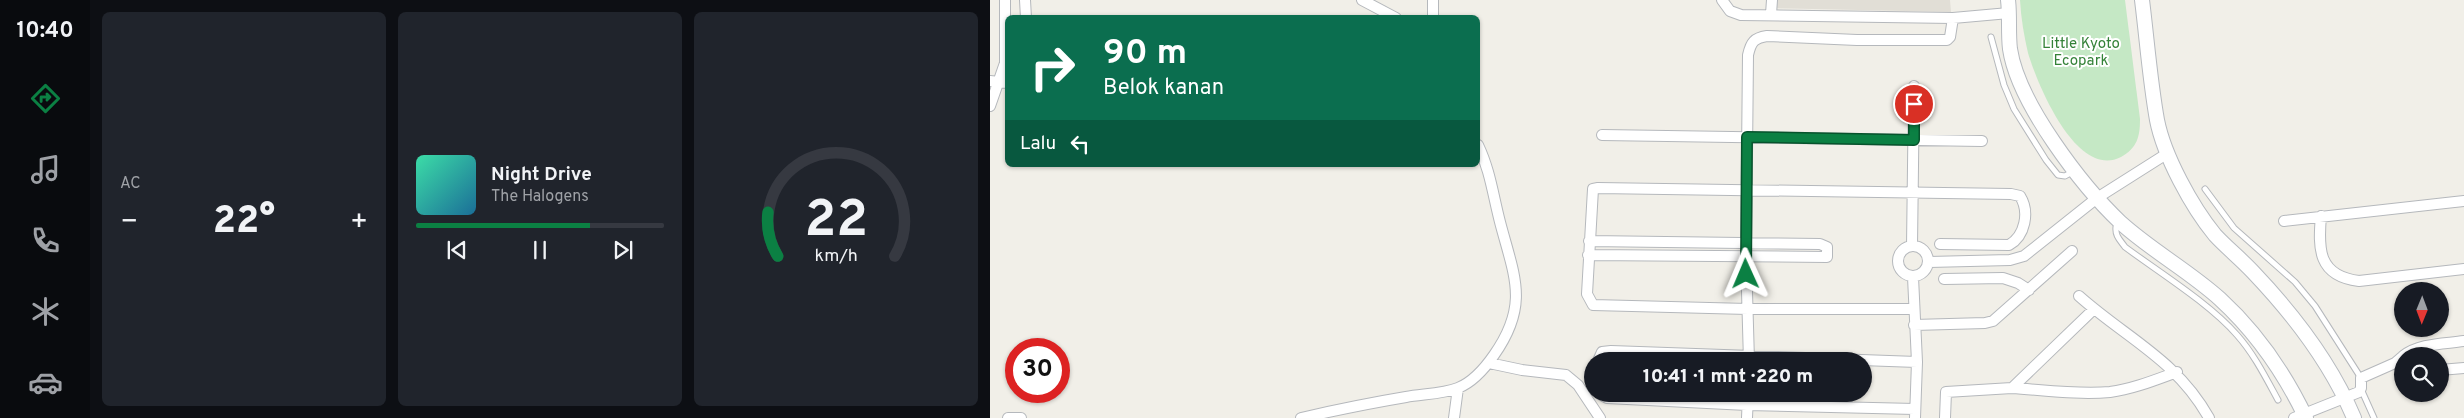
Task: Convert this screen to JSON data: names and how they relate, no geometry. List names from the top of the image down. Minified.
{"parks":["Little Kyoto Ecopark"],"north":"bottom","page":{"tabs":"10:40","tile":"AC","turn":["90 m","Belok kanan"],"then":"Lalu","song":["Night Drive","The Halogens"],"heat":["−","22°","+"],"limit":"30","trip":"10:41 · 1 mnt · 220 m","gauge":["22","km/h"]}}
